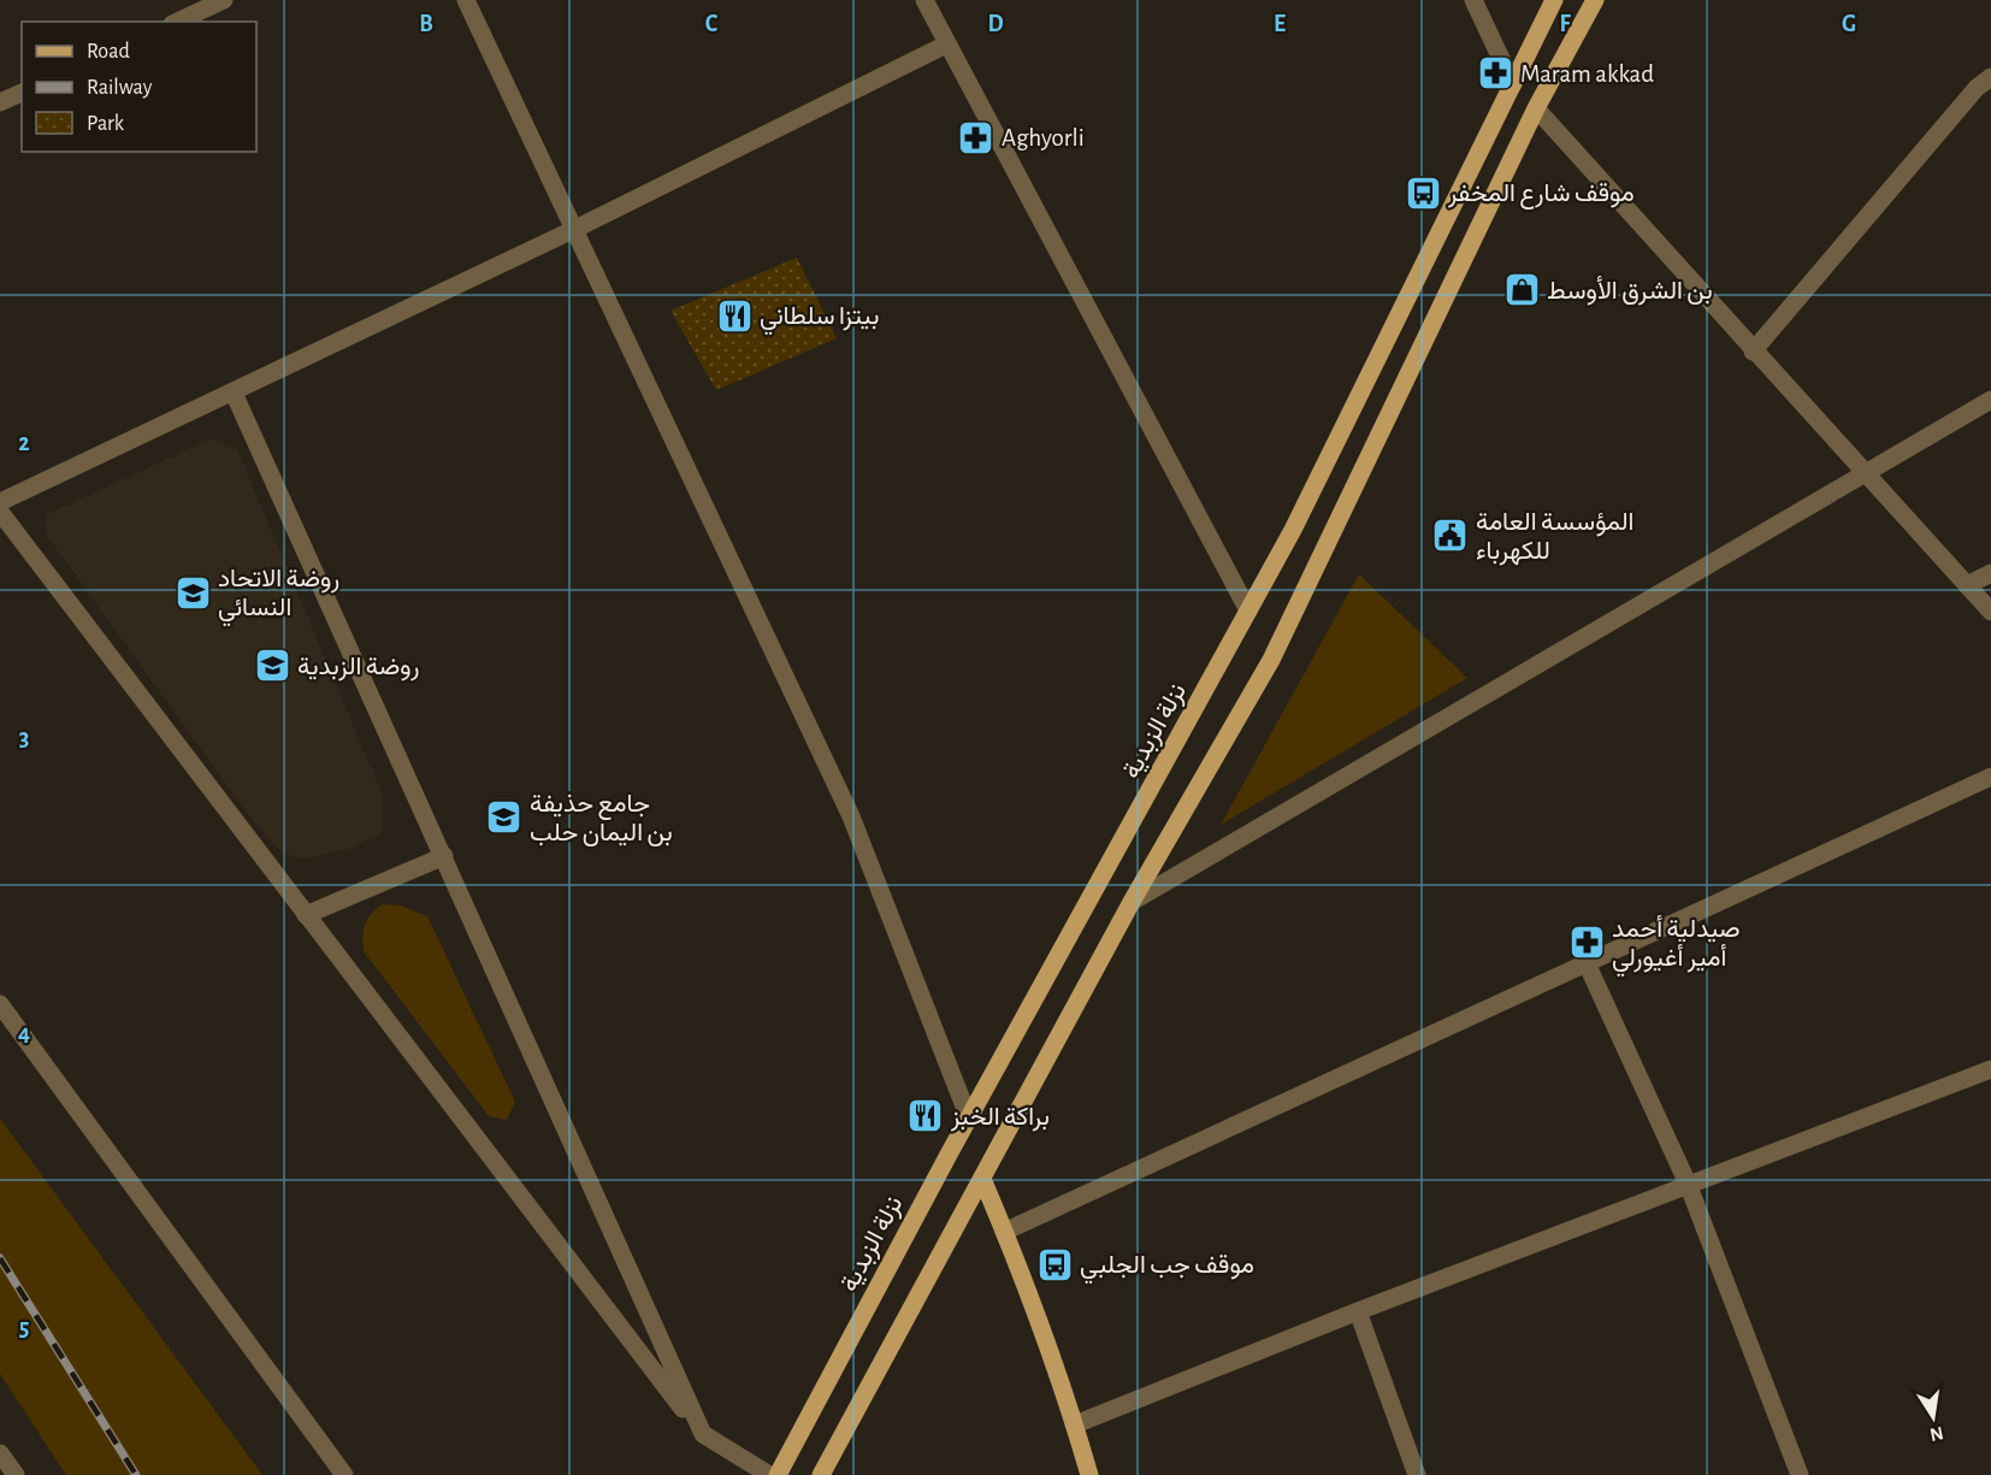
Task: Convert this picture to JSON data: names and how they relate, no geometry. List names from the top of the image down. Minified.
{"streets":{"main road":["نزلة الزبدية"]},"places":{"pharmacy":["Maram akkad","Aghyorli","صيدلية أحمد أمير أغيورلي"],"bus stop":["موقف شارع المخفر","موقف جب الجلبي"],"shop":["بن الشرق الأوسط"],"restaurant":["بيتزا سلطاني","براكة الخبز"],"public building":["المؤسسة العامة للكهرباء"],"school or university":["روضة الاتحاد النسائي","روضة الزبدية","جامع حذيفة بن اليمان حلب"]},"legend":["Road","Railway","Park"],"north":"bottom","grid":{"columns":["B","C","D","E","F","G"],"rows":["2","3","4","5"]}}
